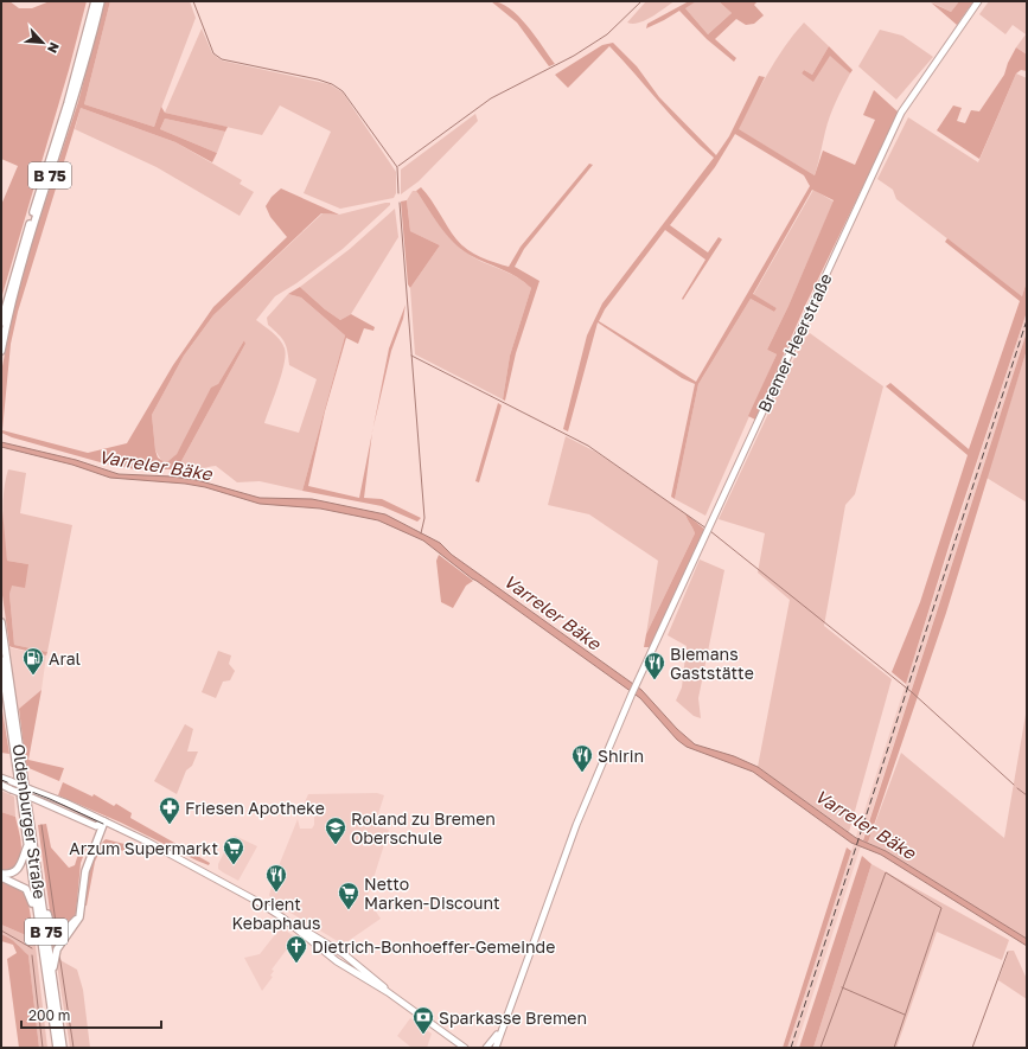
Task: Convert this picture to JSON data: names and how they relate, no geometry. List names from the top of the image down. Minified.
{"streets":{"highway":["B 75","Oldenburger Straße"],"main road":["Bremer Heerstraße"]},"water":["Varreler Bäke"],"places":{"fuel station":["Aral"],"restaurant":["Biemans Gaststätte","Shirin","Orient Kebaphaus"],"pharmacy":["Friesen Apotheke"],"school or university":["Roland zu Bremen Oberschule"],"supermarket":["Arzum Supermarkt","Netto Marken-Discount"],"church":["Dietrich-Bonhoeffer-Gemeinde"],"bank":["Sparkasse Bremen"]},"scale_bar":"200 m","north":"bottom right"}
